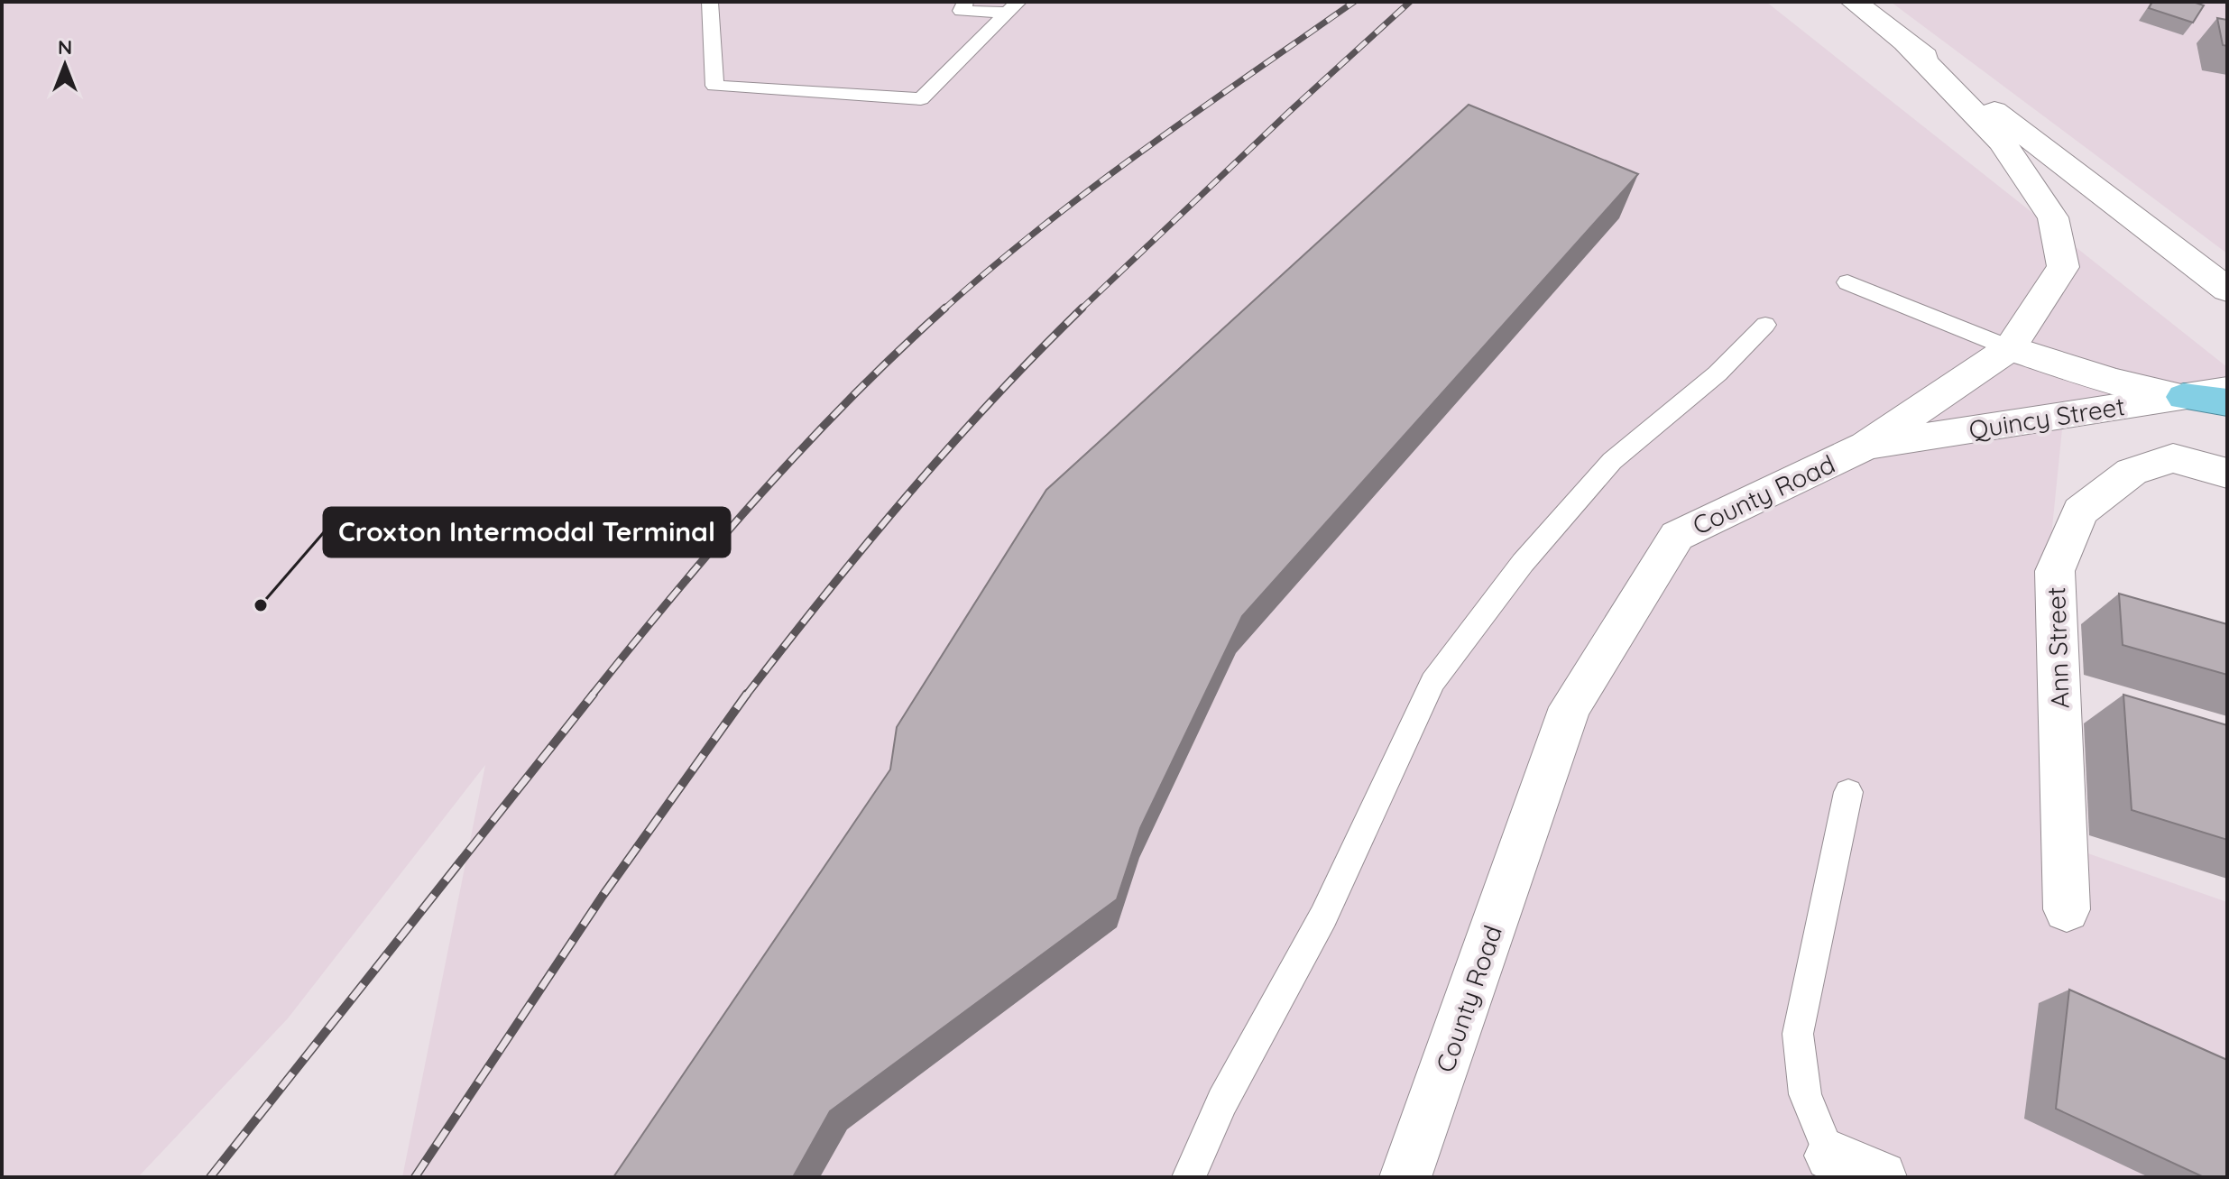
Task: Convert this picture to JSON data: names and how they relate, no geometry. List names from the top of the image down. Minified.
{"streets":{"main road":["Quincy Street","County Road","Ann Street"]},"crossings":[["Quincy Street","County Road"]],"places":["Croxton Intermodal Terminal"],"north":"top"}
